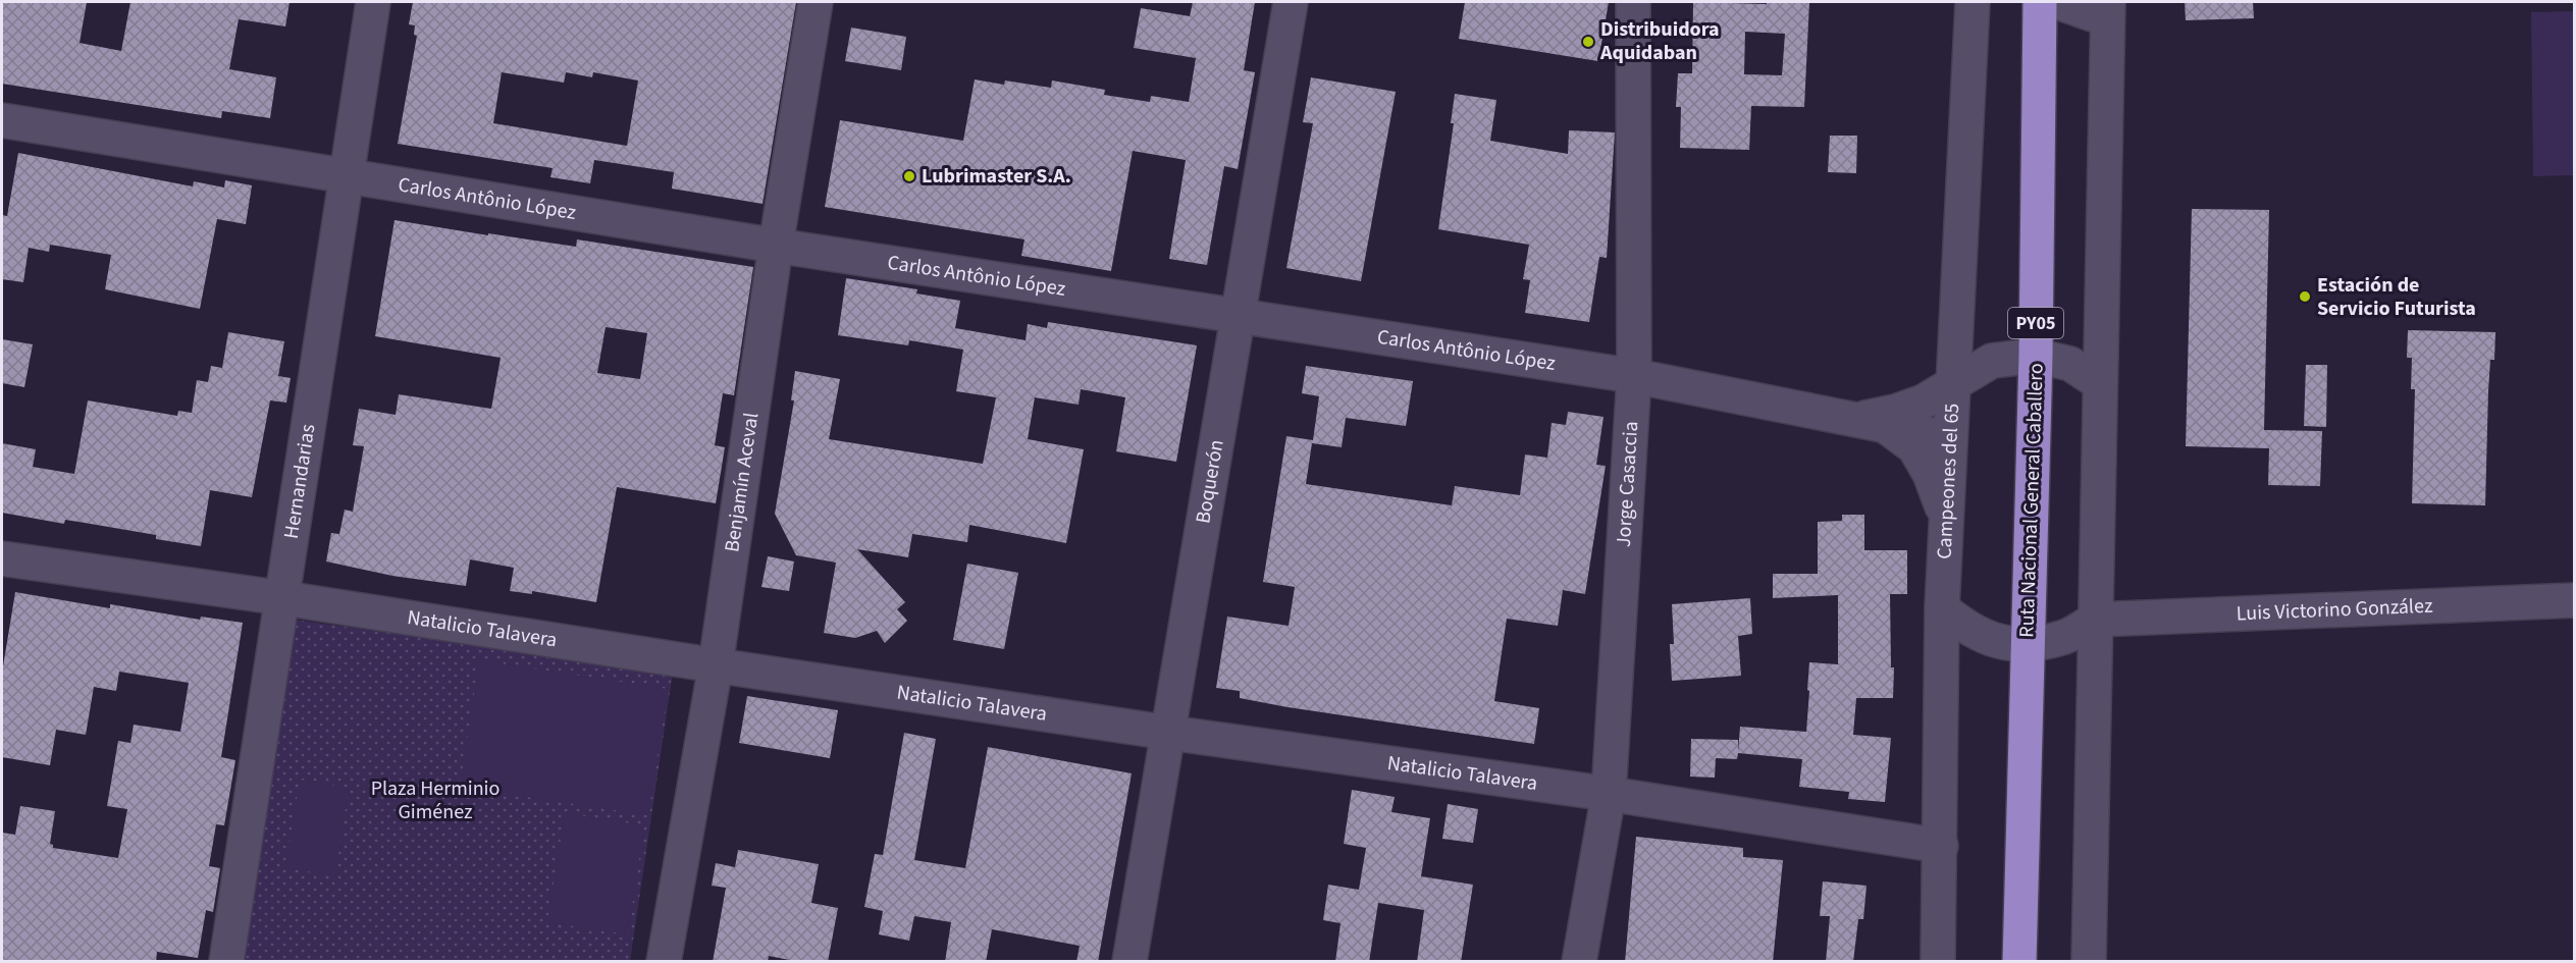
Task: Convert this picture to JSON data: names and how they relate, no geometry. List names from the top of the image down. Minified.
{"streets":{"highway":["PY05","Ruta Nacional General Caballero"],"street":["Carlos Antônio López","Boquerón","Campeones del 65","Hernandarias","Benjamín Aceval","Jorge Casaccia","Luis Victorino González","Natalicio Talavera"]},"crossings":[["Carlos Antônio López","Boquerón"],["Carlos Antônio López","Campeones del 65"],["Carlos Antônio López","Hernandarias"],["Carlos Antônio López","Benjamín Aceval"],["Carlos Antônio López","Jorge Casaccia"],["Boquerón","Natalicio Talavera"],["Campeones del 65","Natalicio Talavera"],["Hernandarias","Natalicio Talavera"],["Benjamín Aceval","Natalicio Talavera"],["Jorge Casaccia","Natalicio Talavera"]],"parks":["Plaza Herminio Giménez"],"places":["Distribuidora Aquidaban","Lubrimaster S.A.","Estación de Servicio Futurista"]}
